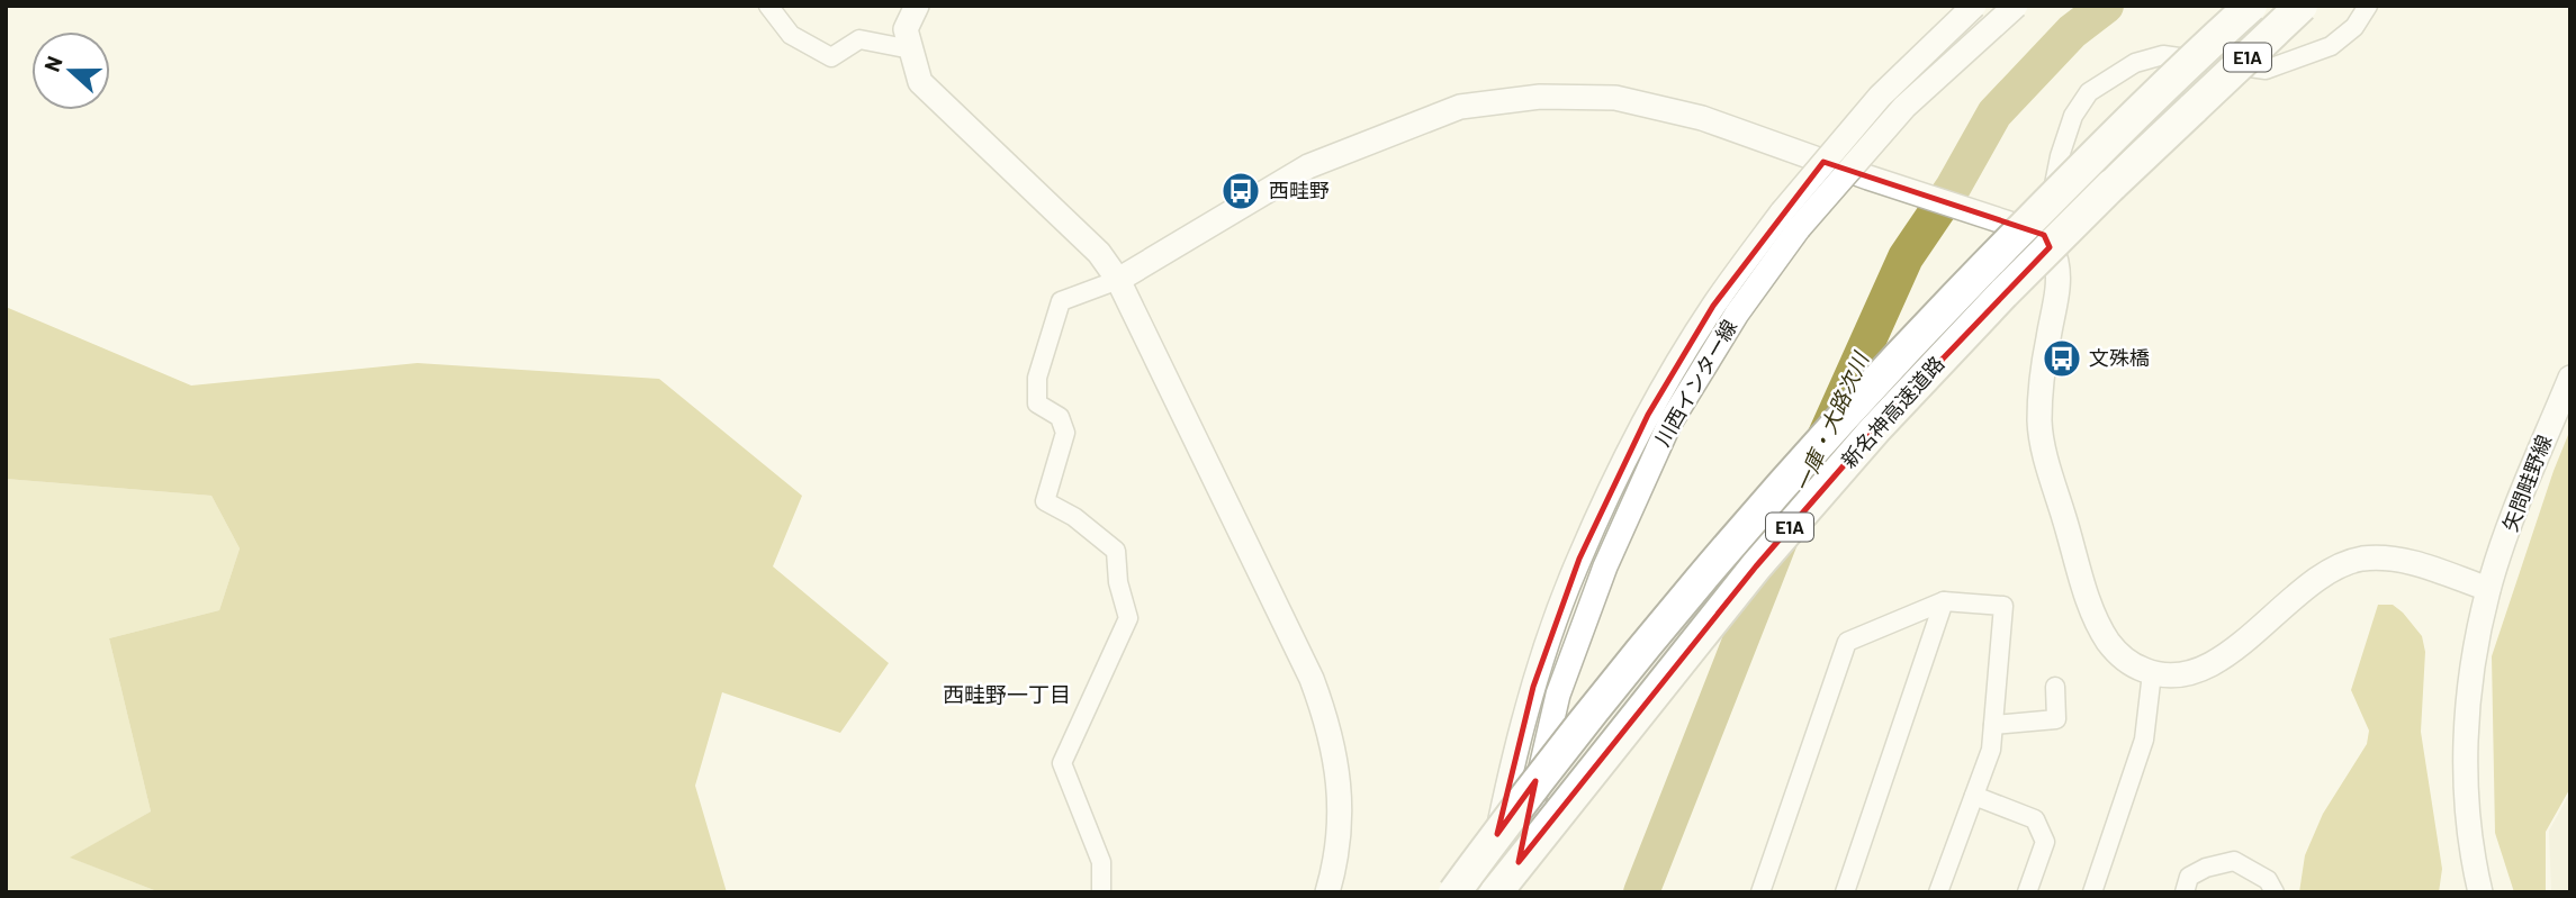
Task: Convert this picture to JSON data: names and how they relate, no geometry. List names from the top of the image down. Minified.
{"streets":{"highway":["E1A","新名神高速道路"],"street":["川西インター線","矢問畦野線"]},"districts":["西畦野一丁目"],"water":["一庫・大路次川"],"places":{"bus stop":["西畦野","文殊橋"]},"north":"left"}
